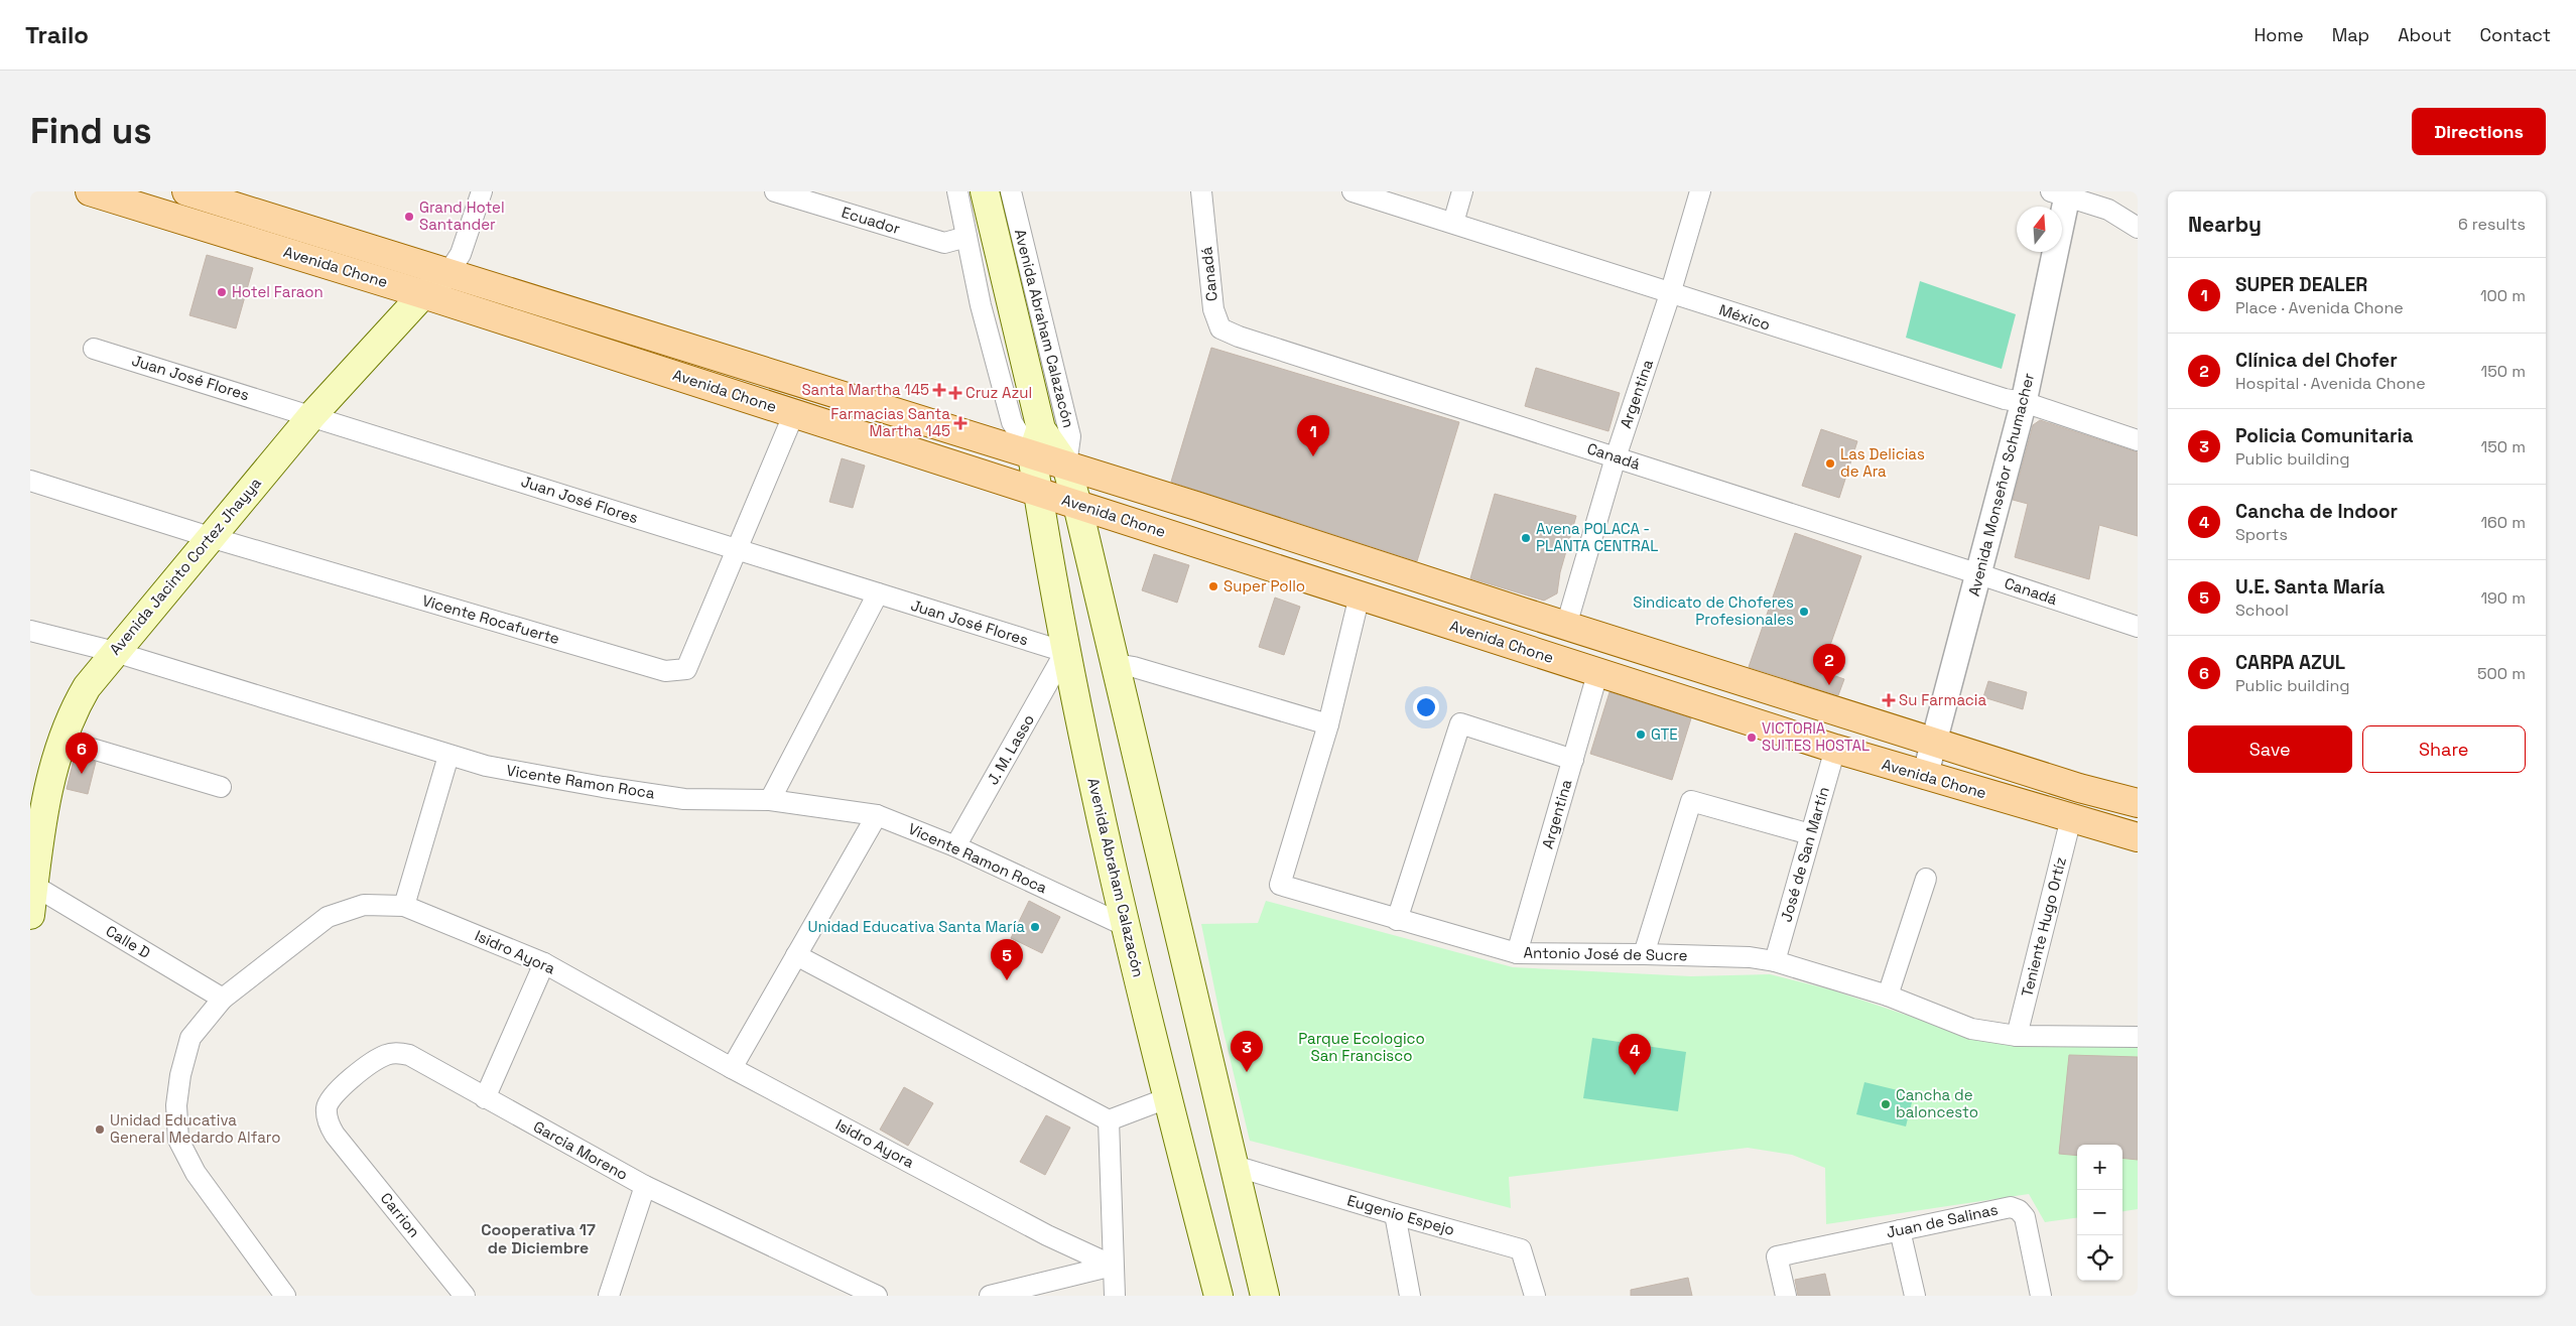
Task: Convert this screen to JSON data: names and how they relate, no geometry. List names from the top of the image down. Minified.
{"streets":{"main road":["Avenida Chone","Avenida Abraham Calazacón","Avenida Jacinto Cortez Jhayya"],"street":["Ecuador","Canadá","México","Juan José Flores","Argentina","Avenida Monseñor Schumacher","Vicente Rocafuerte","J. M. Lasso","Vicente Ramon Roca","José de San Martín","Teniente Hugo Ortíz","Calle D","Isidro Ayora","Antonio José de Sucre","Garcia Moreno","Carrion","Eugenio Espejo","Juan de Salinas"]},"crossings":[["Ecuador","Avenida Abraham Calazacón"],["Avenida Chone","Avenida Abraham Calazacón"],["Avenida Chone","Argentina"],["Avenida Chone","Avenida Monseñor Schumacher"],["Avenida Chone","Avenida Jacinto Cortez Jhayya"],["Avenida Chone","Vicente Rocafuerte"],["Avenida Chone","José de San Martín"],["Avenida Chone","Teniente Hugo Ortíz"],["Avenida Chone","Antonio José de Sucre"],["Canadá","Argentina"],["Canadá","Avenida Monseñor Schumacher"],["México","Argentina"],["México","Avenida Monseñor Schumacher"],["Avenida Abraham Calazacón","Juan José Flores"],["Avenida Abraham Calazacón","J. M. Lasso"],["Avenida Abraham Calazacón","Vicente Ramon Roca"],["Avenida Abraham Calazacón","Eugenio Espejo"],["Juan José Flores","Avenida Jacinto Cortez Jhayya"],["Juan José Flores","Vicente Rocafuerte"],["Juan José Flores","J. M. Lasso"],["Argentina","Antonio José de Sucre"],["Avenida Jacinto Cortez Jhayya","Vicente Rocafuerte"],["Avenida Jacinto Cortez Jhayya","Vicente Ramon Roca"],["Avenida Jacinto Cortez Jhayya","Calle D"],["J. M. Lasso","Vicente Ramon Roca"],["José de San Martín","Antonio José de Sucre"],["Teniente Hugo Ortíz","Antonio José de Sucre"],["Calle D","Isidro Ayora"],["Garcia Moreno","Carrion"]],"districts":["Cooperativa 17 de Diciembre"],"parks":["Parque Ecologico San Francisco"],"places":{"other":["Grand Hotel Santander","Hotel Faraon","Las Delicias de Ara","Avena POLACA - PLANTA CENTRAL","Super Pollo","Sindicato de Choferes Profesionales","GTE","VICTORIA SUITES HOSTAL","Unidad Educativa Santa María","Cancha de baloncesto","Unidad Educativa General Medardo Alfaro"],"health":["Santa Martha 145","Cruz Azul","Farmacias Santa Martha 145","Su Farmacia"]},"north":"top","page":{"header":"Trailo","nav":["Home","Map","About","Contact"],"buttons":["Directions",["Save","Share"]],"title":"Find us","heading":["Nearby","6 results"],"list":[{"mark":"1","name":"SUPER DEALER","note":"Place · Avenida Chone","value":"100 m"},{"mark":"2","name":"Clínica del Chofer","note":"Hospital · Avenida Chone","value":"150 m"},{"mark":"3","name":"Policia Comunitaria","note":"Public building","value":"150 m"},{"mark":"4","name":"Cancha de Indoor","note":"Sports","value":"160 m"},{"mark":"5","name":"U.E. Santa María","note":"School","value":"190 m"},{"mark":"6","name":"CARPA AZUL","note":"Public building","value":"500 m"}],"pins":["1","2","6","5","3","4"],"map_buttons":["+","−"]}}
